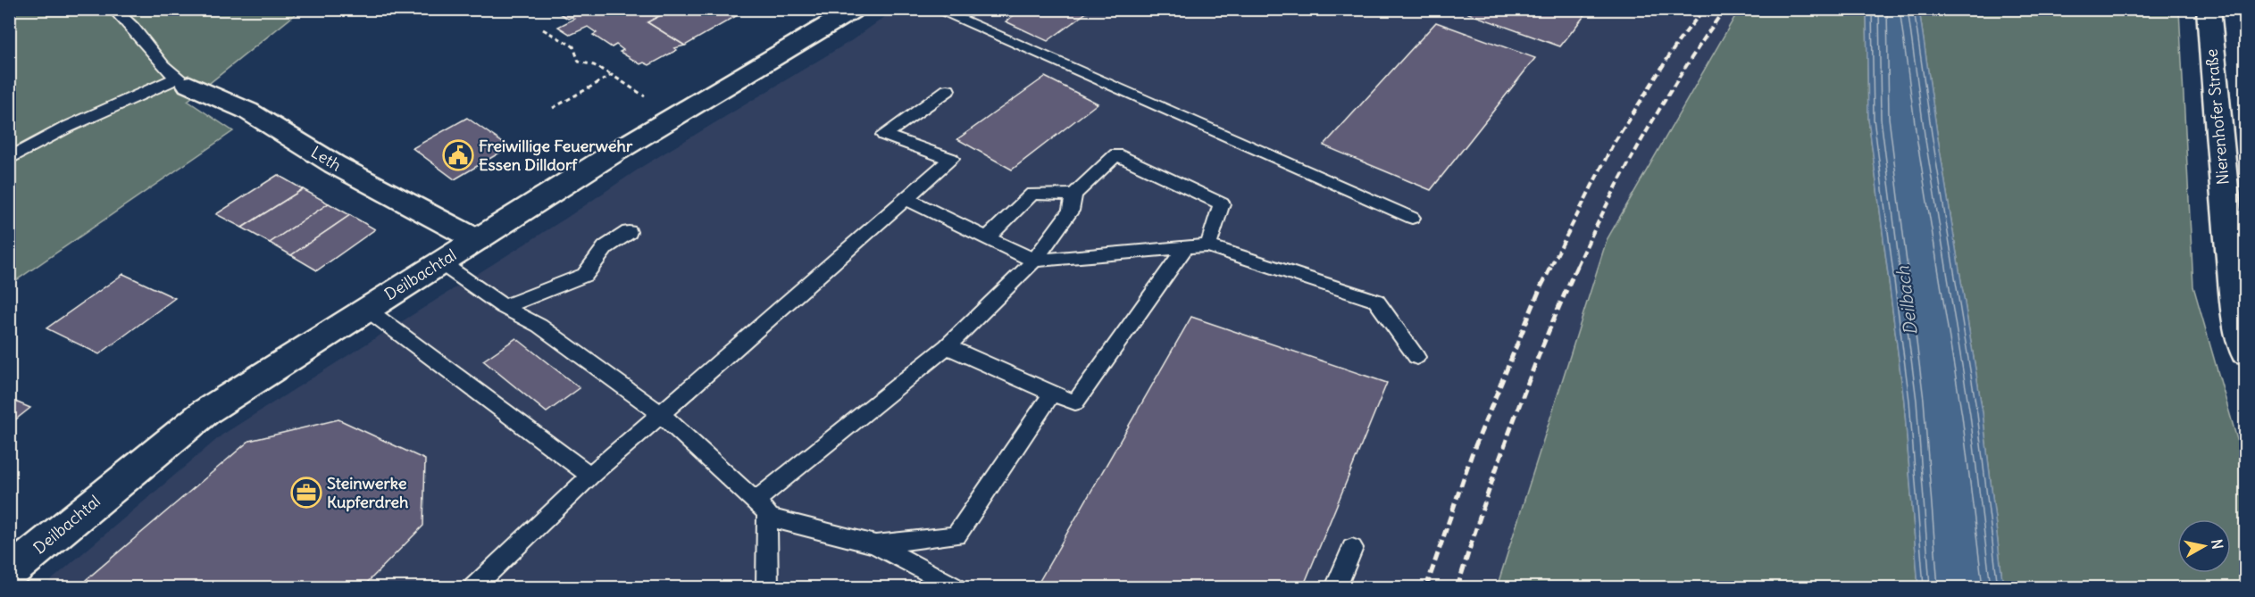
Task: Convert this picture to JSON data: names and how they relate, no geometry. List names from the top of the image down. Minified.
{"streets":{"street":["Nierenhofer Straße","Leth","Deilbachtal"]},"crossings":[["Leth","Deilbachtal"]],"water":["Deilbach"],"places":{"public building":["Freiwillige Feuerwehr Essen Dilldorf"],"office":["Steinwerke Kupferdreh"]},"north":"right"}
